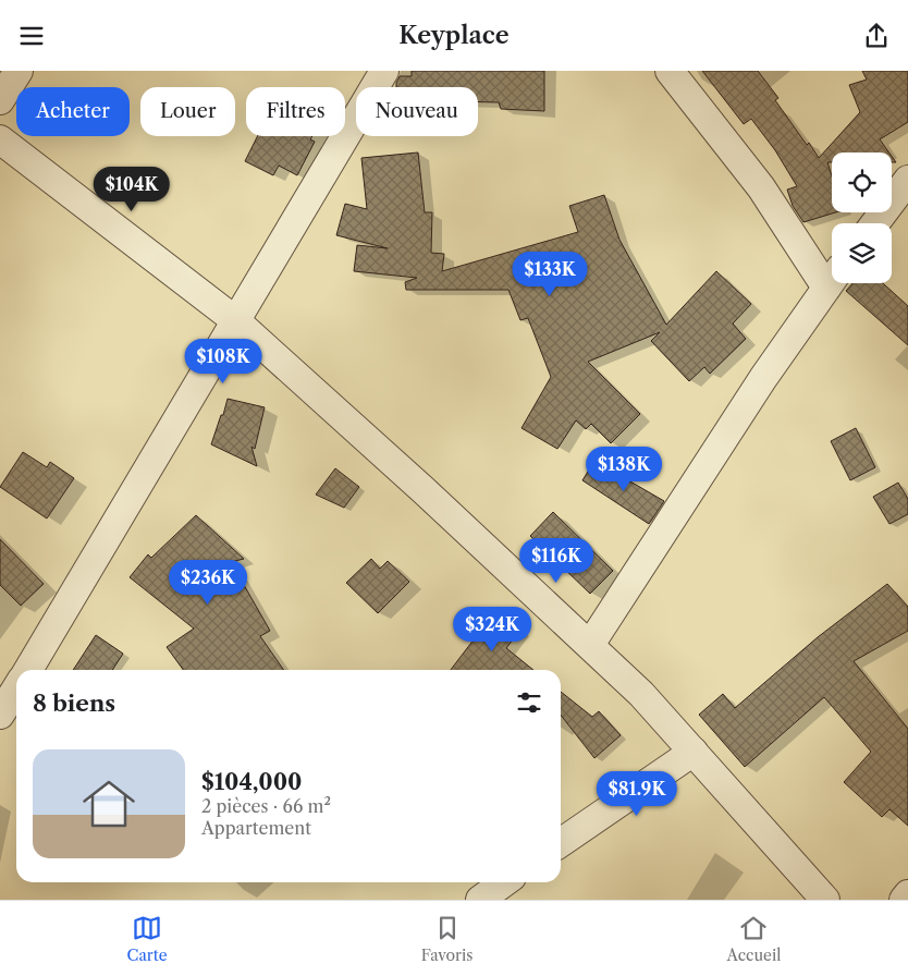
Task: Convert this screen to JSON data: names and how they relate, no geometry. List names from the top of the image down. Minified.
{"page":{"header":"Keyplace","chip":["Acheter","Louer","Filtres","Nouveau"],"price":["$104K","$133K","$108K","$138K","$116K","$236K","$324K","$81.9K"],"heading":"8 biens","list":[{"name":"$104,000","note":"2 pièces · 66 m² · Appartement"}],"tabs":["Carte","Favoris","Accueil"]}}
